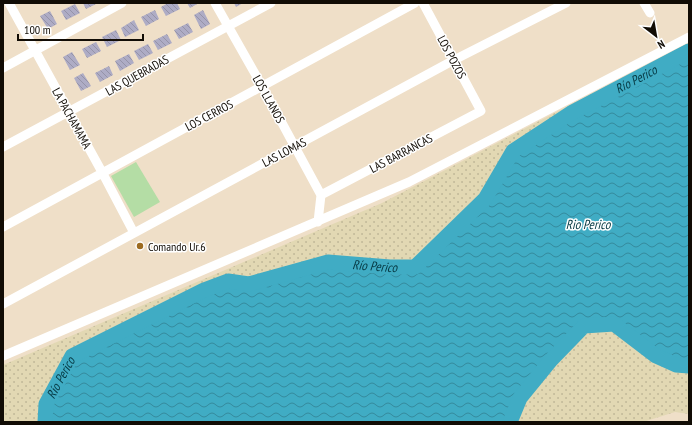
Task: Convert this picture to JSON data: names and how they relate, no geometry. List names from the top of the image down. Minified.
{"streets":{"street":["LOS POZOS","LAS QUEBRADAS","LOS LLANOS","LOS CERROS","LA PACHAMAMA","LAS LOMAS","LAS BARRANCAS"]},"crossings":[["LOS POZOS","LAS LOMAS"],["LOS POZOS","LAS BARRANCAS"],["LAS QUEBRADAS","LOS LLANOS"],["LAS QUEBRADAS","LA PACHAMAMA"],["LOS LLANOS","LOS CERROS"],["LOS LLANOS","LAS LOMAS"],["LOS LLANOS","LAS BARRANCAS"],["LOS CERROS","LA PACHAMAMA"],["LA PACHAMAMA","LAS LOMAS"]],"water":["Río Perico","Rio Perico"],"places":["Comando Ur.6"],"scale_bar":"100 m","north":"bottom right"}
